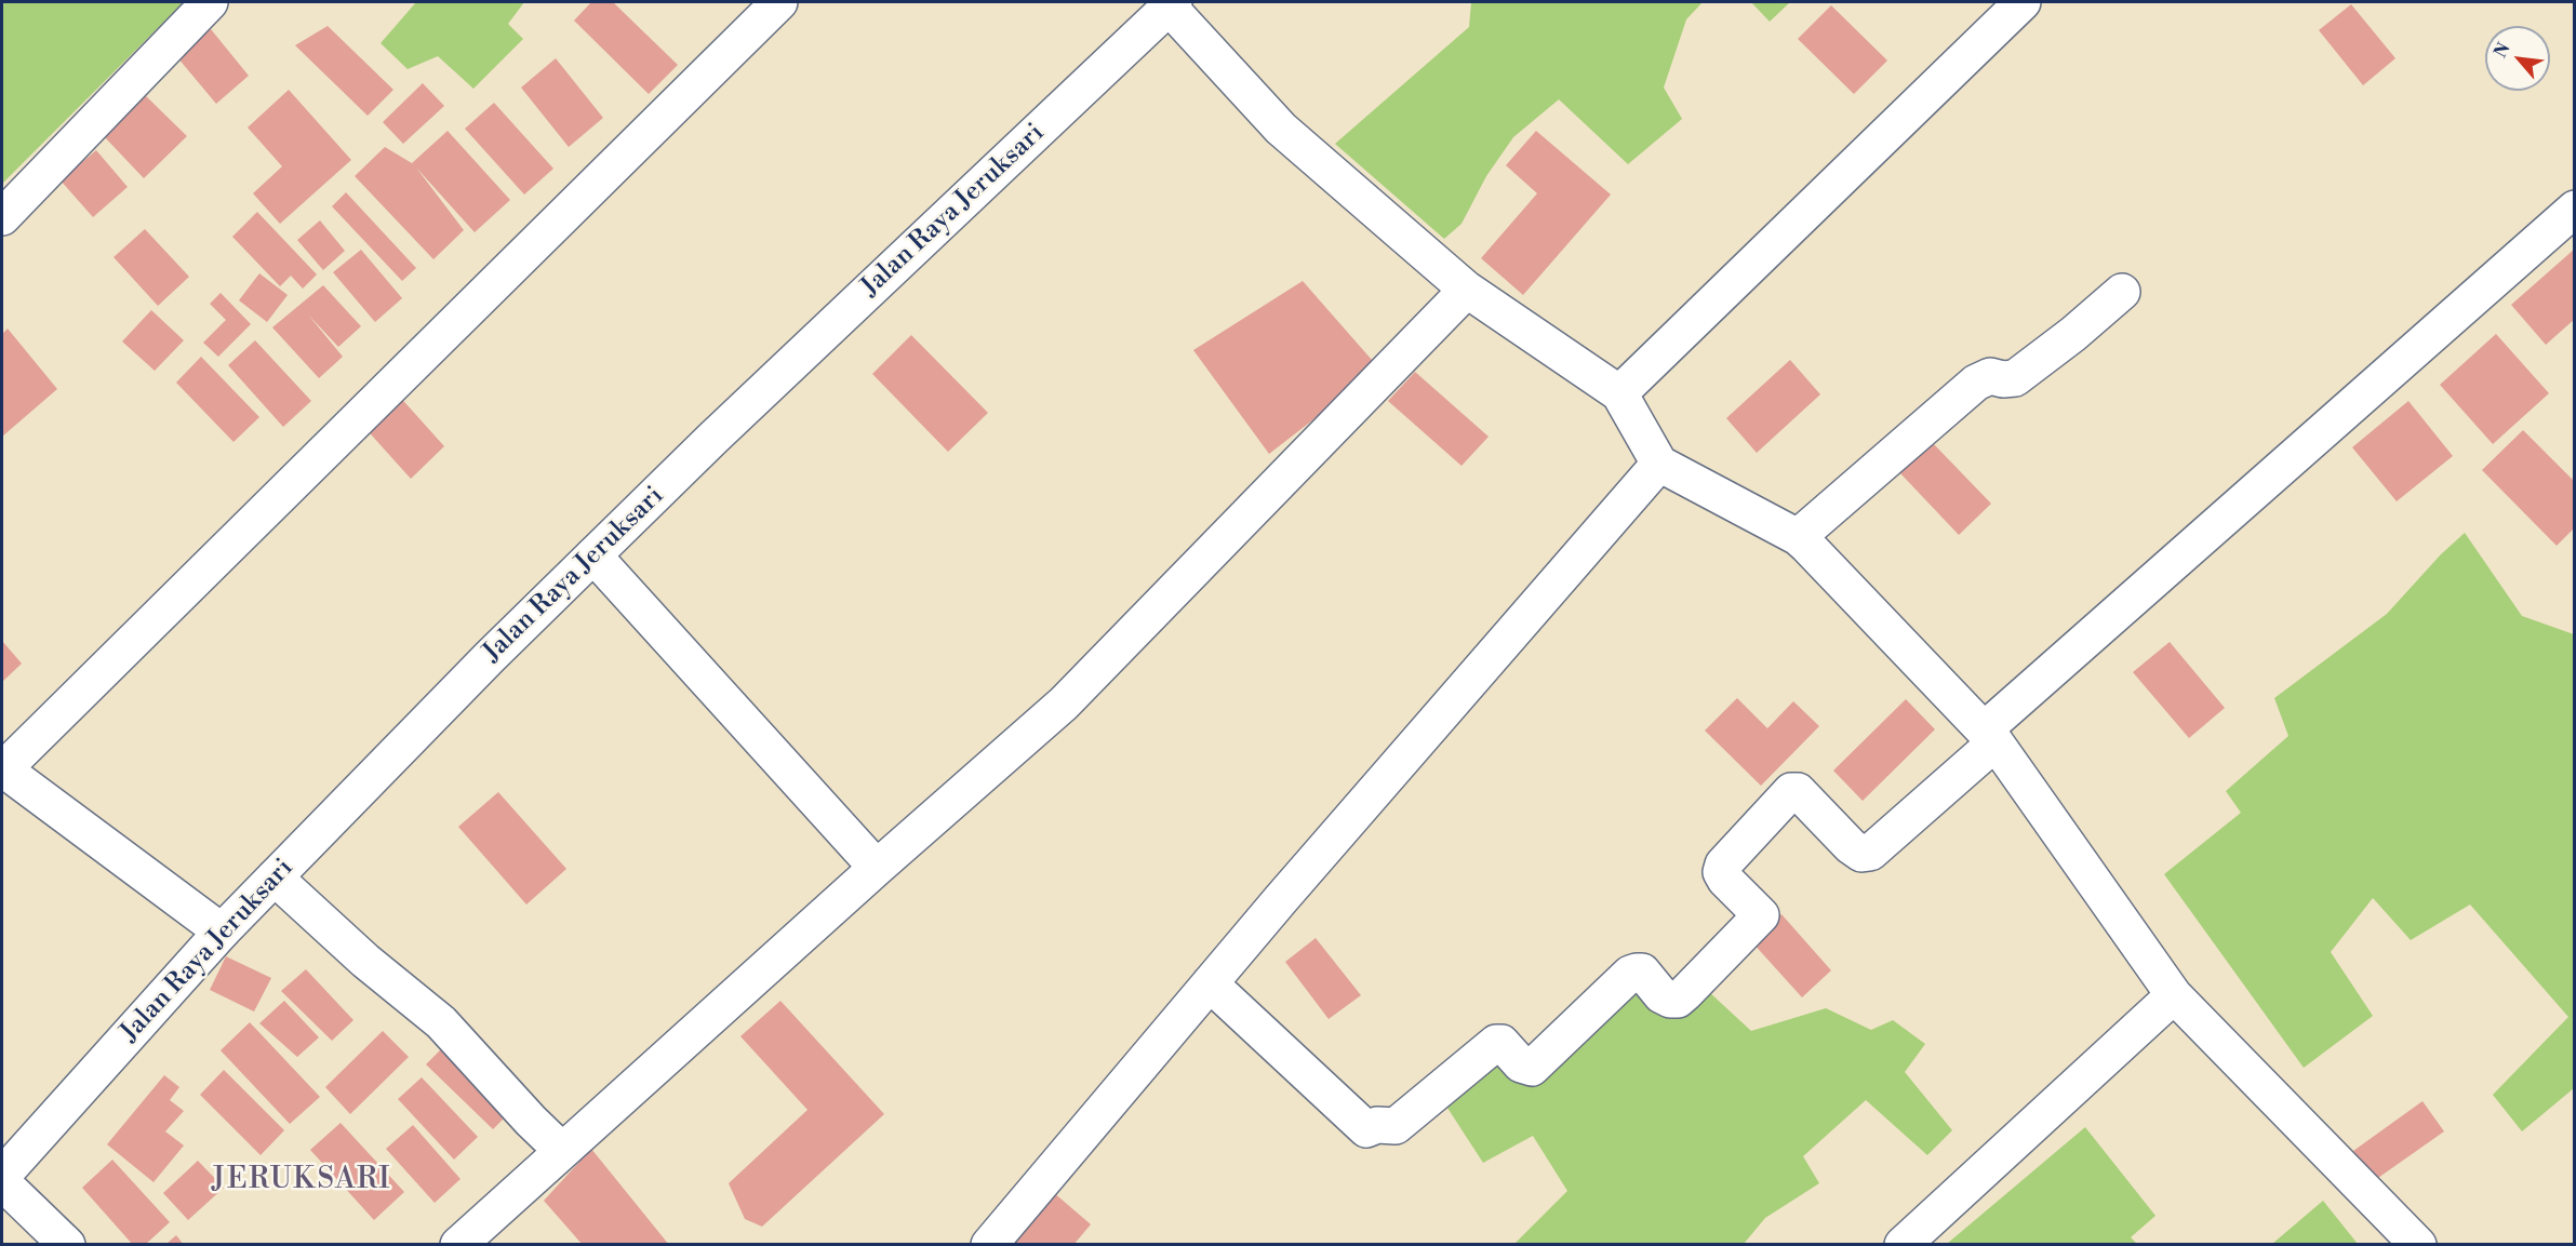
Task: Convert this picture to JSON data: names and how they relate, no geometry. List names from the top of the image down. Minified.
{"streets":{"street":["Jalan Raya Jeruksari"]},"districts":["JERUKSARI"],"north":"top left"}
